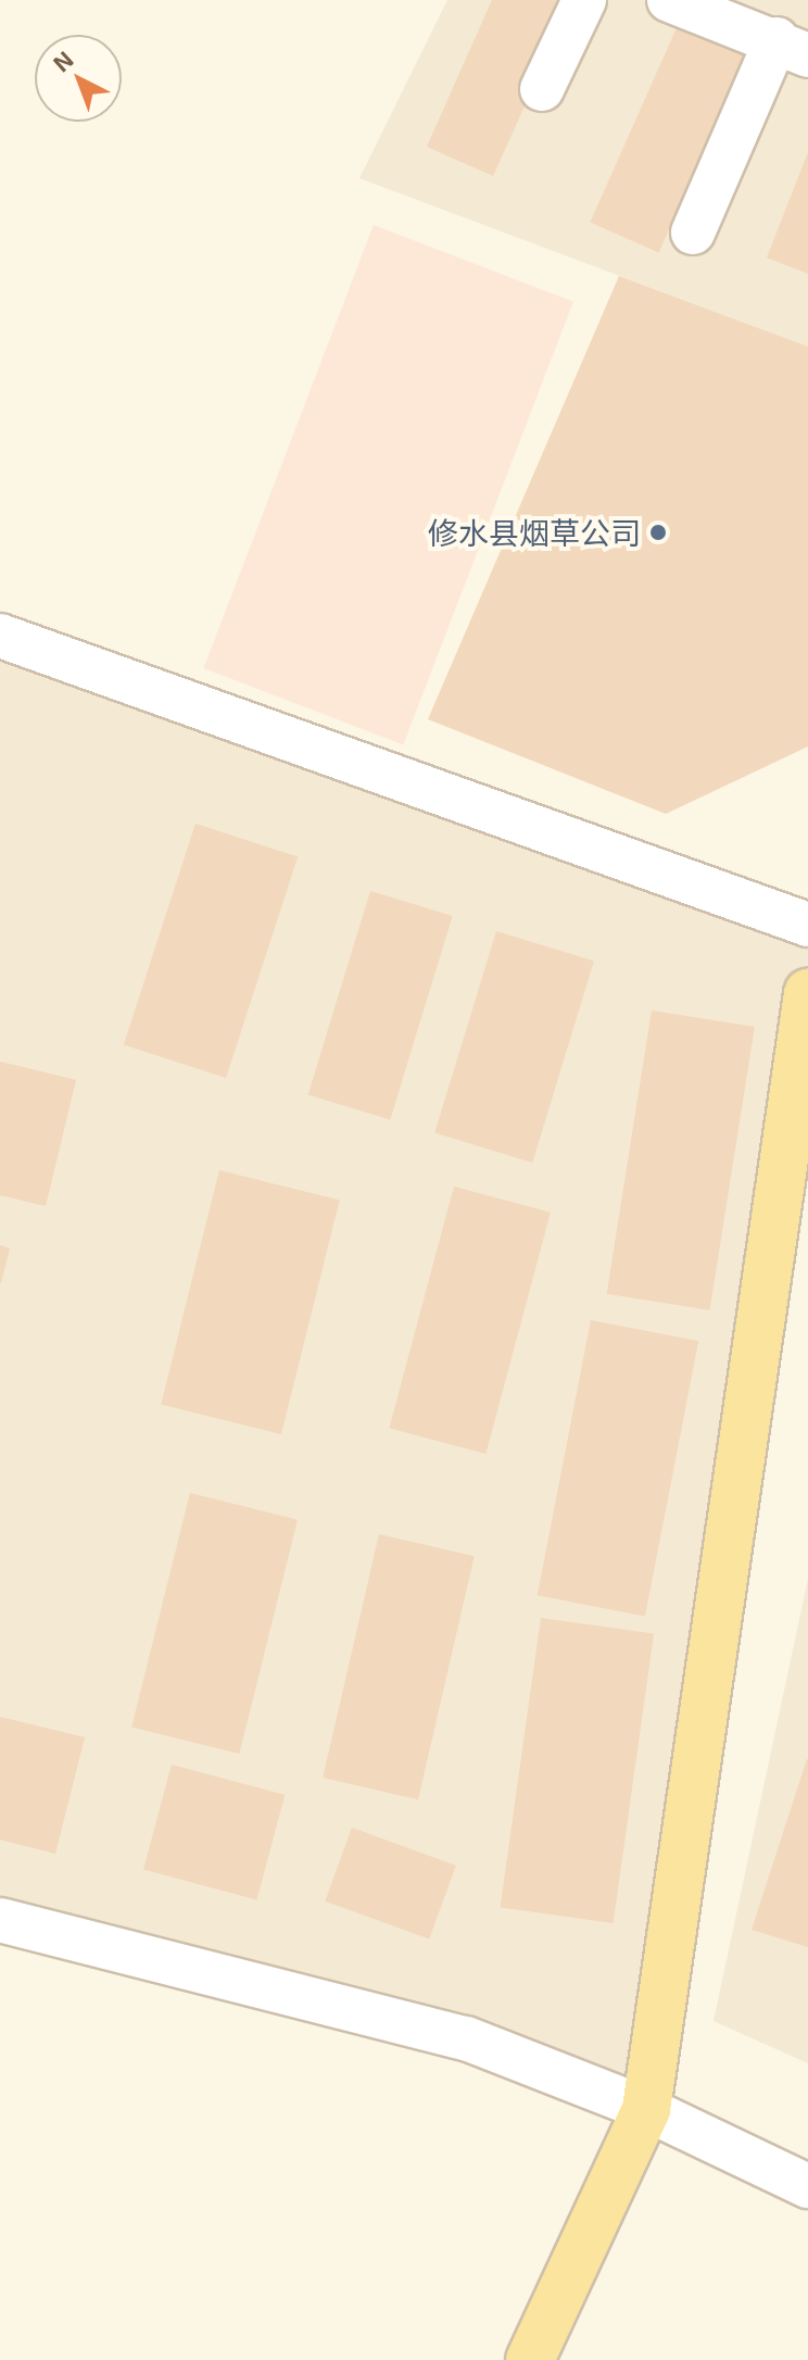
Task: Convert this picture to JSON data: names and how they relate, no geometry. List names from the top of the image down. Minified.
{"places":["修水县烟草公司"],"north":"top left"}
